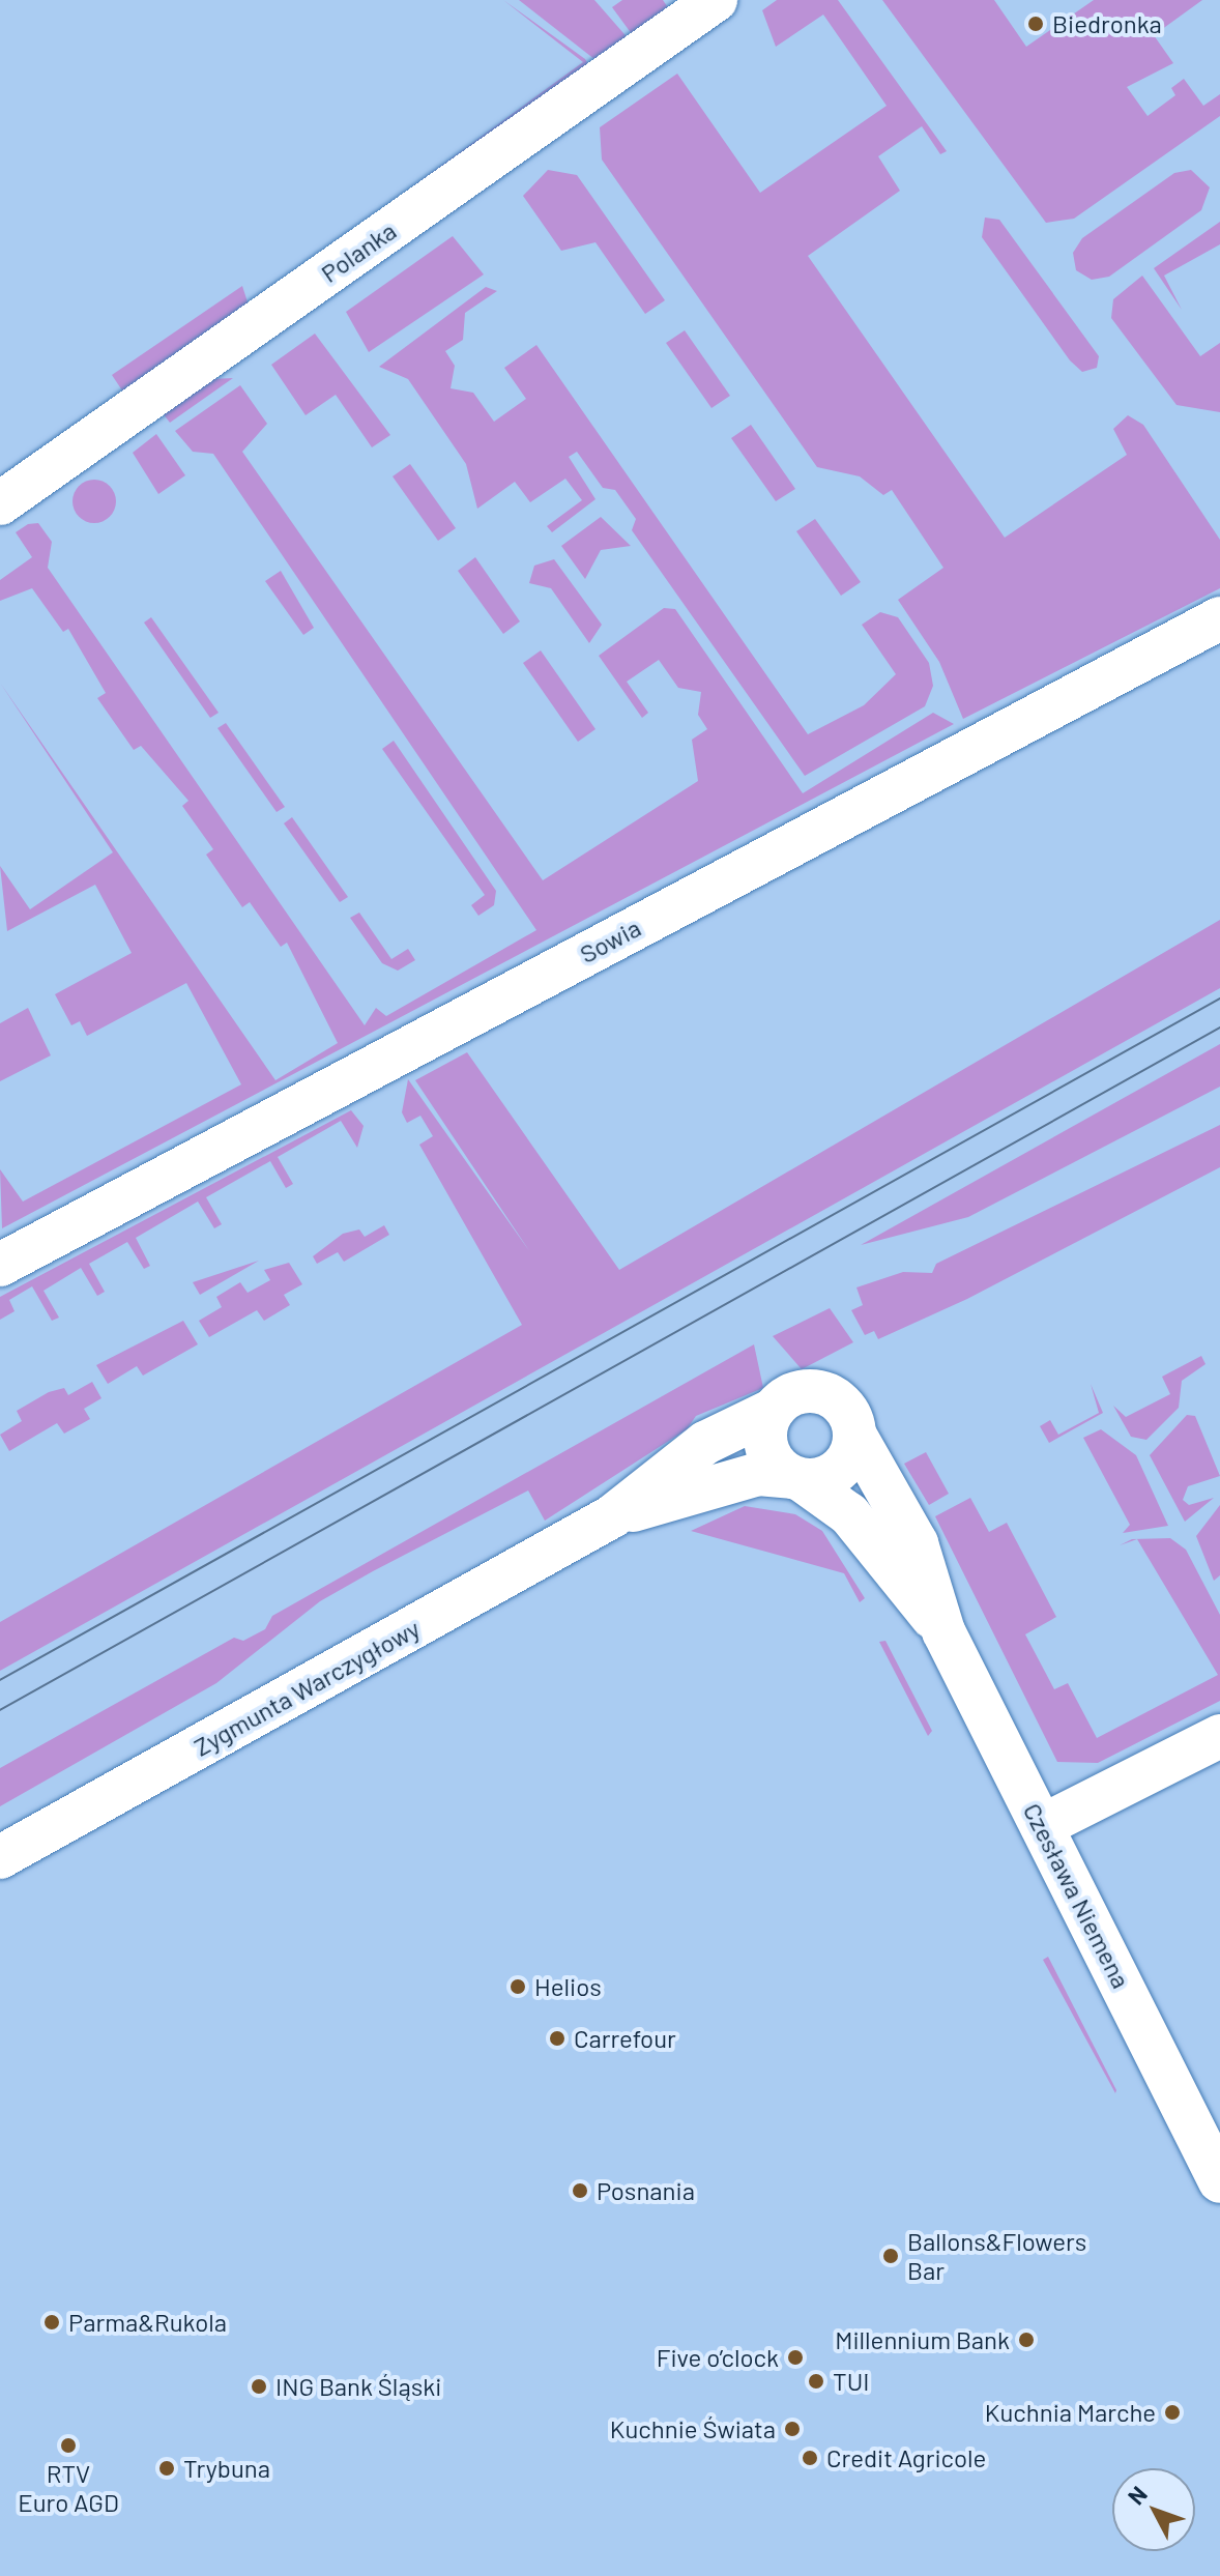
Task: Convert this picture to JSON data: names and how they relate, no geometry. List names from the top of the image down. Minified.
{"streets":{"street":["Polanka","Sowia","Zygmunta Warczygłowy","Czesława Niemena"]},"crossings":[["Zygmunta Warczygłowy","Czesława Niemena"]],"places":["Biedronka","Helios","Carrefour","Posnania","Ballons&Flowers Bar","Parma&Rukola","Millennium Bank","Five o’clock","TUI","ING Bank Śląski","Kuchnia Marche","Kuchnie Świata","RTV Euro AGD","Credit Agricole","Trybuna"],"north":"top left"}
